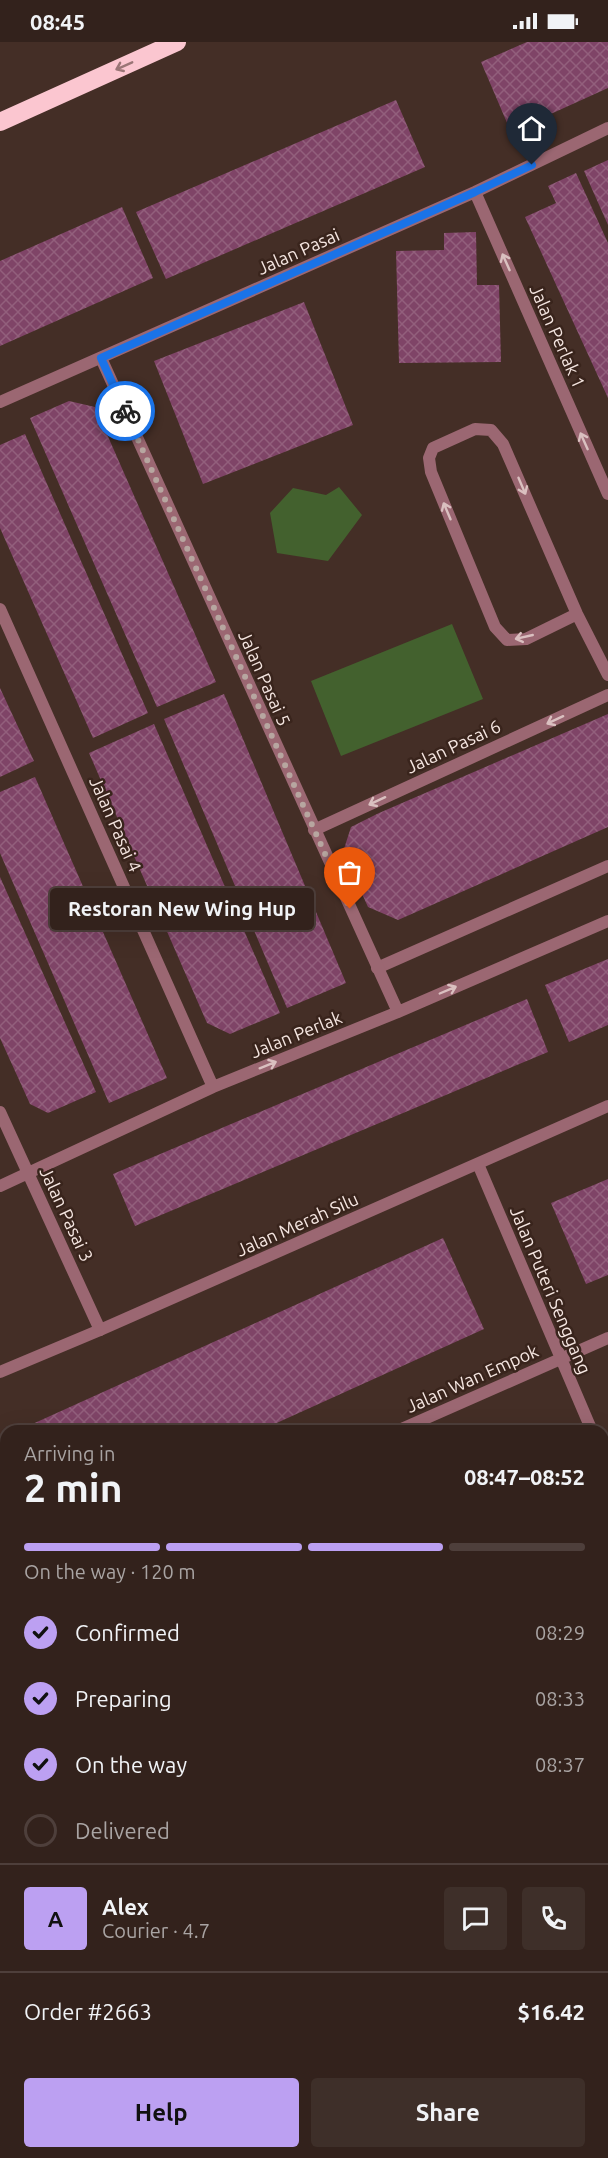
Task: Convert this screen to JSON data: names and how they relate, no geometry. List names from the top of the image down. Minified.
{"streets":{"street":["Jalan Pasai","Jalan Perlak 1","Jalan Pasai 5","Jalan Pasai 6","Jalan Pasai 4","Jalan Perlak","Jalan Pasai 3","Jalan Merah Silu","Jalan Puteri Senggang","Jalan Wan Empok"]},"crossings":[["Jalan Pasai","Jalan Perlak 1"],["Jalan Pasai","Jalan Pasai 5"],["Jalan Pasai 5","Jalan Pasai 6"],["Jalan Pasai 5","Jalan Perlak"],["Jalan Pasai 4","Jalan Perlak"],["Jalan Perlak","Jalan Pasai 3"],["Jalan Pasai 3","Jalan Merah Silu"],["Jalan Merah Silu","Jalan Puteri Senggang"],["Jalan Puteri Senggang","Jalan Wan Empok"]],"one_way":["Jalan Perlak 1","Jalan Pasai 6"],"places":["Restoran New Wing Hup"],"page":{"status":"08:45","bubble":"Restoran New Wing Hup","heading":["2 min","Arriving in","08:47–08:52"],"panel":["Alex","Courier · 4.7","Order #2663","$16.42"],"bar":"On the way · 120 m","list":[["Confirmed","08:29"],["Preparing","08:33"],["On the way","08:37"],"Delivered"],"round":"A","buttons":["Help","Share"]}}
